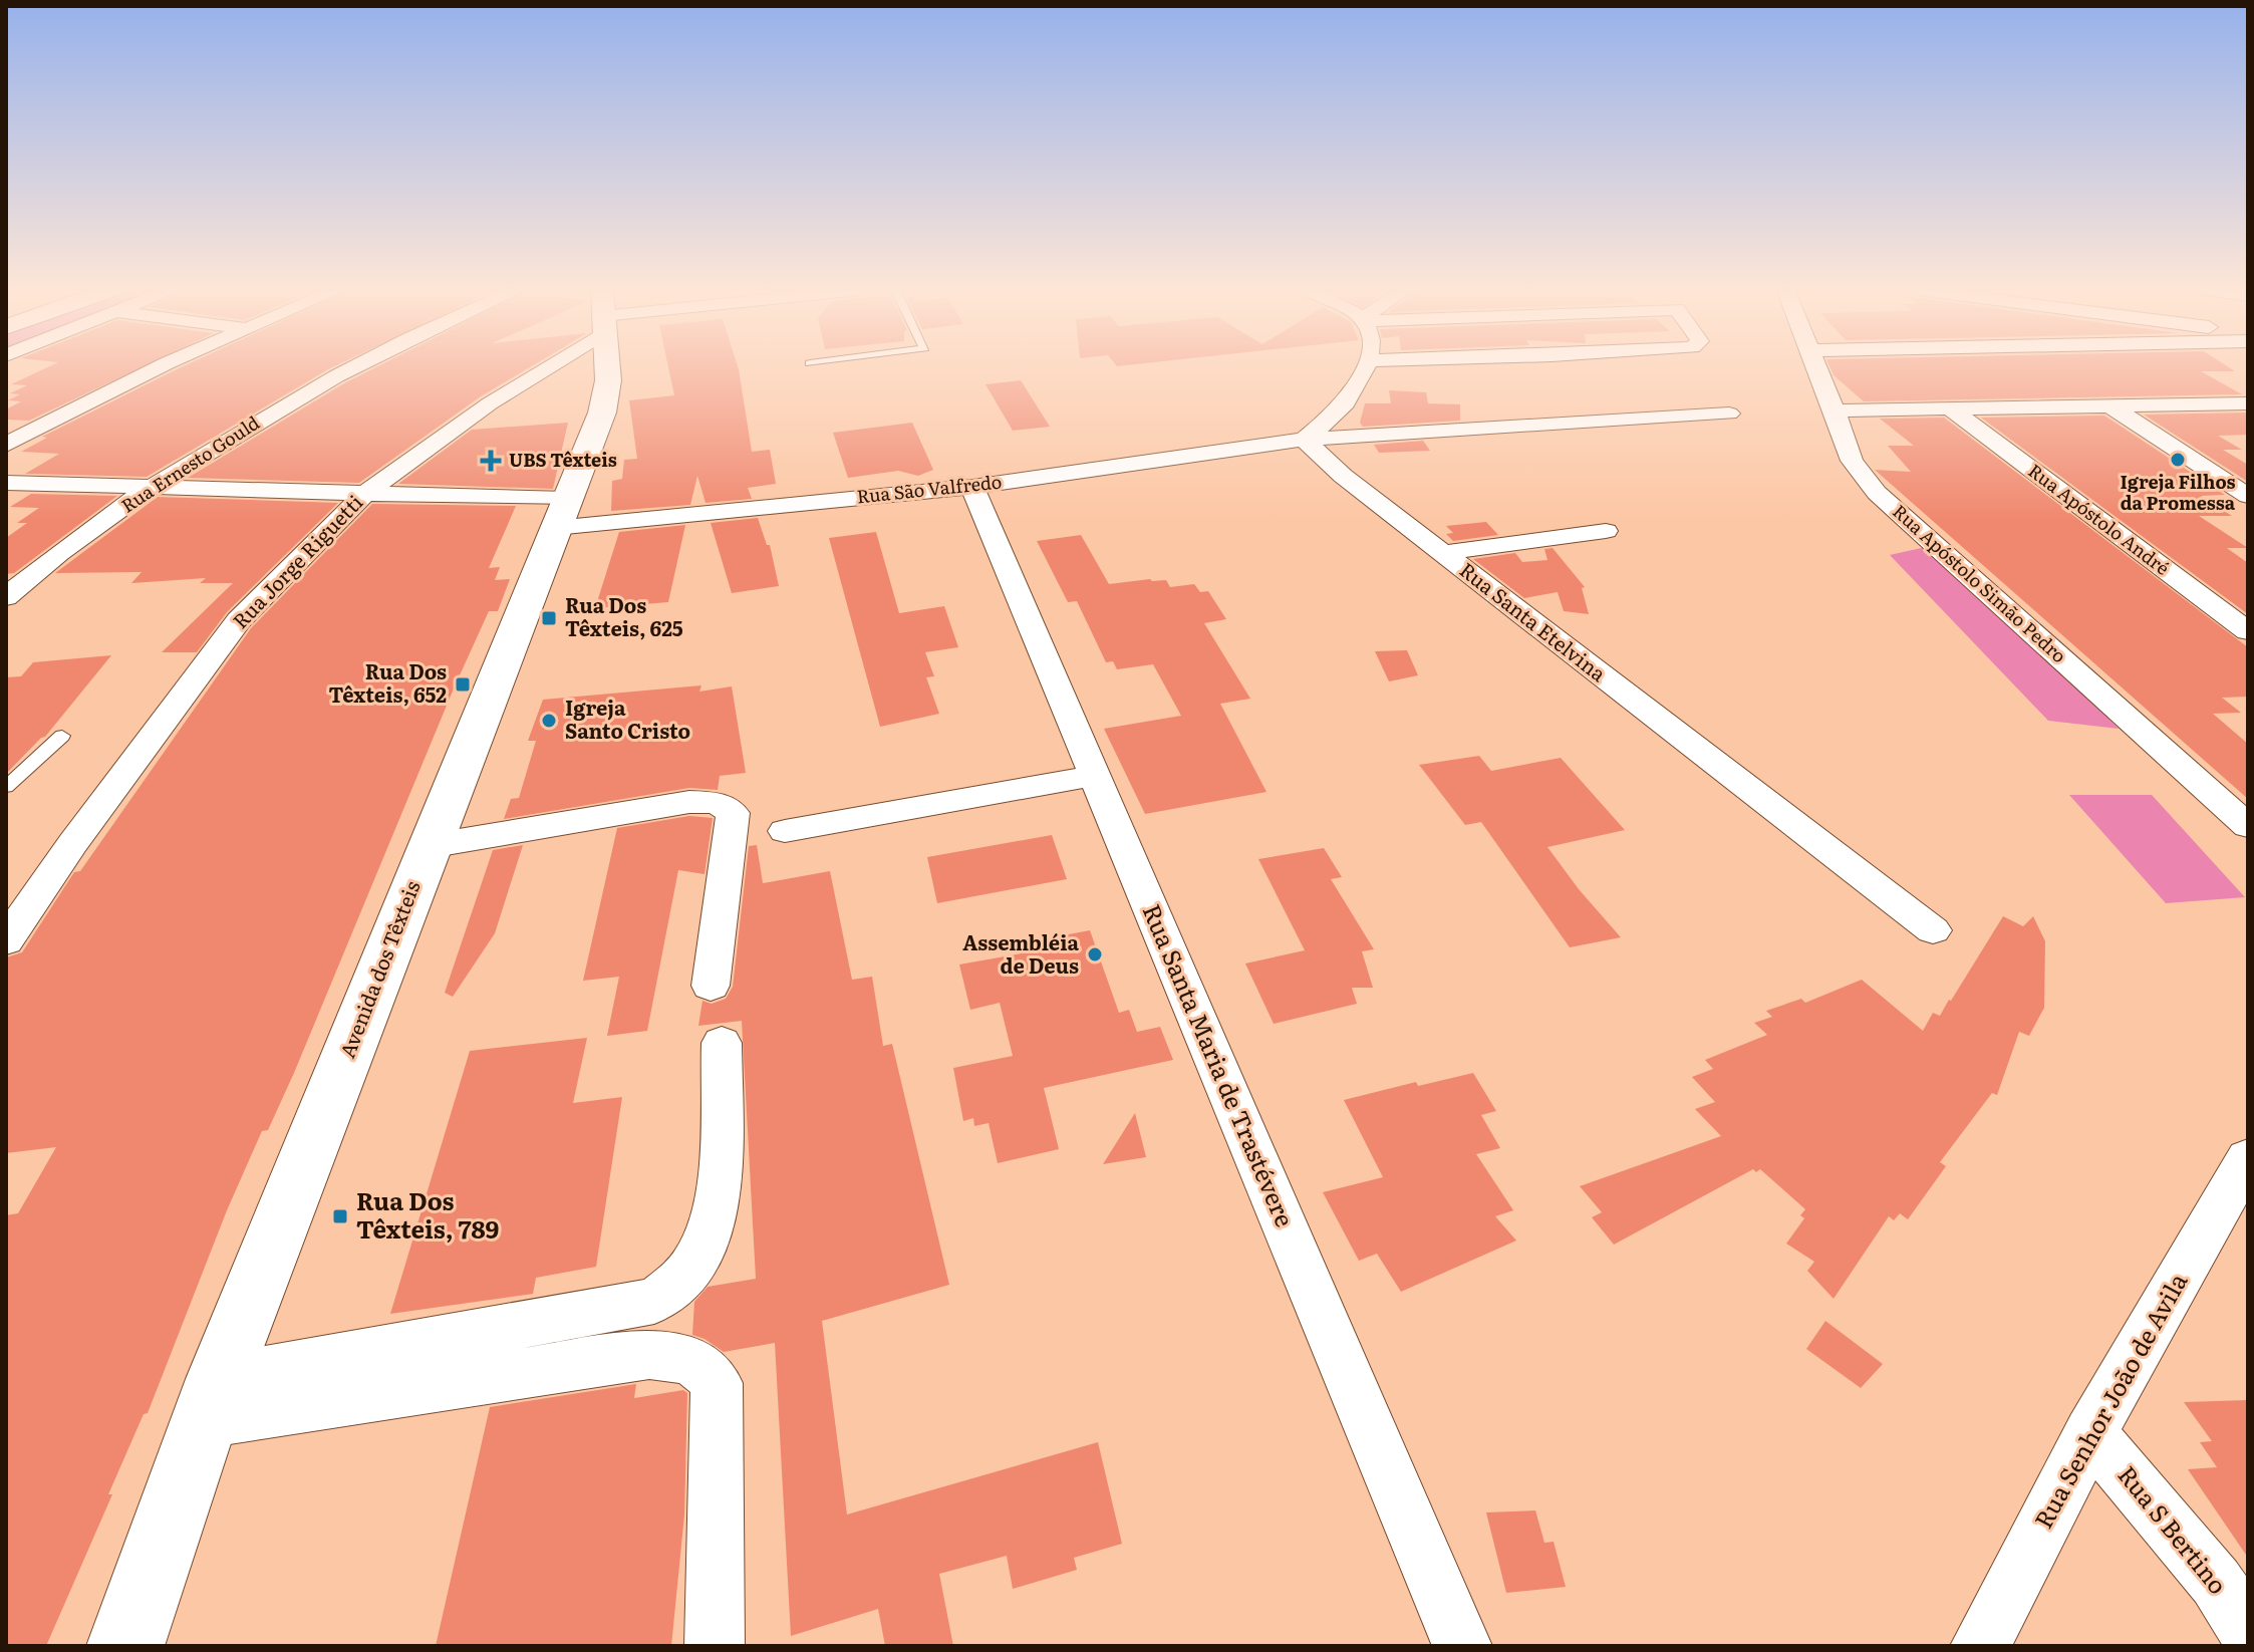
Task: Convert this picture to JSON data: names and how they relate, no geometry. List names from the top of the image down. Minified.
{"streets":{"main road":["Avenida dos Têxteis"],"street":["Rua Ernesto Gould","Rua São Valfredo","Rua Apóstolo André","Rua Jorge Riguetti","Rua Apóstolo Simão Pedro","Rua Santa Etelvina","Rua Santa Maria de Trastévere","Rua Senhor João de Avila","Rua S Bertino"]},"crossings":[["Rua Ernesto Gould","Rua São Valfredo"],["Rua São Valfredo","Rua Jorge Riguetti"],["Rua São Valfredo","Rua Santa Etelvina"],["Rua São Valfredo","Avenida dos Têxteis"],["Rua São Valfredo","Rua Santa Maria de Trastévere"],["Rua Senhor João de Avila","Rua S Bertino"]],"places":{"other":["Igreja Filhos da Promessa","Igreja Santo Cristo","Assembléia de Deus"],"health":["UBS Têxteis"],"transit":["Rua Dos Têxteis, 625","Rua Dos Têxteis, 652","Rua Dos Têxteis, 789"]}}
